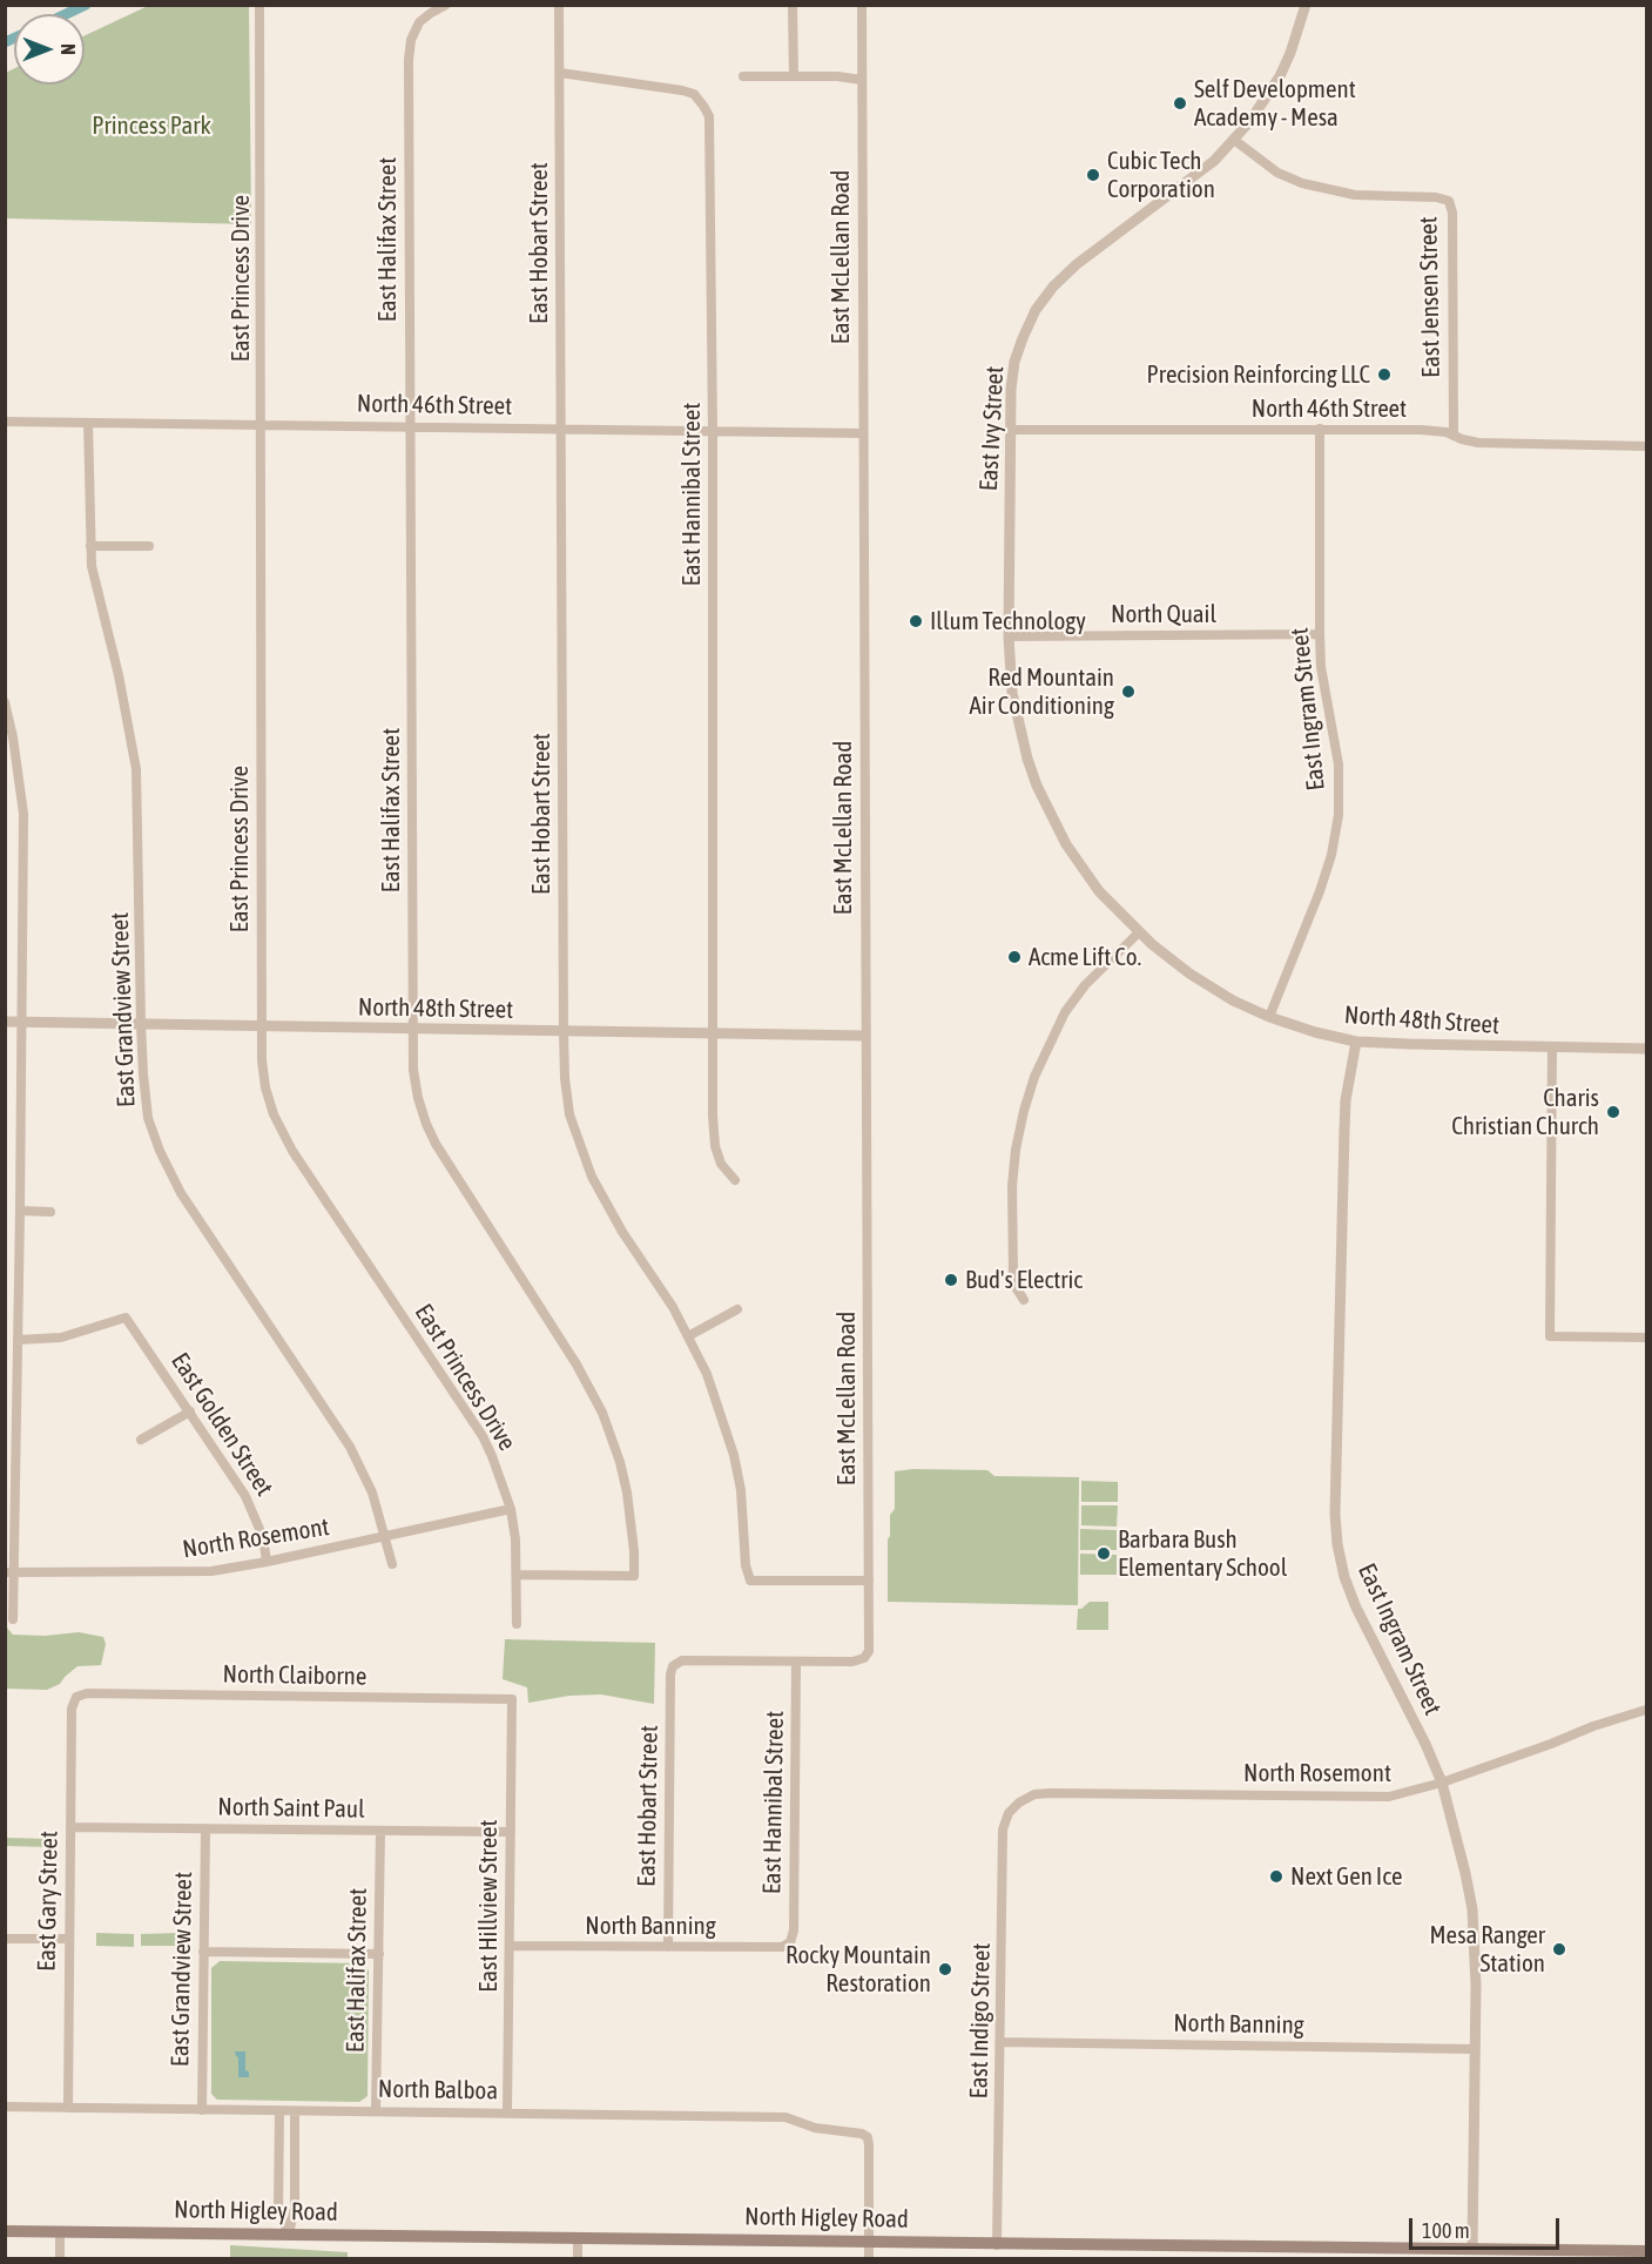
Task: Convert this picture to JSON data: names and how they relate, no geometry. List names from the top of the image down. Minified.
{"streets":{"main road":["North Higley Road"],"street":["East Halifax Street","East Hobart Street","East McLellan Road","East Princess Drive","East Jensen Street","North 46th Street","East Ivy Street","East Hannibal Street","North Quail","East Ingram Street","North 48th Street","East Grandview Street","East Golden Street","North Rosemont","North Claiborne","North Saint Paul","East Gary Street","East Hillview Street","North Banning","East Indigo Street","North Balboa"]},"crossings":[["East Halifax Street","East Princess Drive"],["East Halifax Street","North 46th Street"],["East Halifax Street","North 48th Street"],["East Halifax Street","North Saint Paul"],["East Halifax Street","North Balboa"],["East Hobart Street","East McLellan Road"],["East Hobart Street","North 46th Street"],["East Hobart Street","East Hannibal Street"],["East Hobart Street","North 48th Street"],["East Hobart Street","North Banning"],["East McLellan Road","North 46th Street"],["East McLellan Road","East Hannibal Street"],["East McLellan Road","North 48th Street"],["East Princess Drive","North 46th Street"],["East Princess Drive","North 48th Street"],["East Princess Drive","North Rosemont"],["East Jensen Street","North 46th Street"],["East Jensen Street","East Ivy Street"],["North 46th Street","East Ivy Street"],["North 46th Street","East Hannibal Street"],["North 46th Street","East Ingram Street"],["North 46th Street","East Grandview Street"],["East Ivy Street","North Quail"],["East Ivy Street","North 48th Street"],["East Hannibal Street","North 48th Street"],["East Hannibal Street","North Banning"],["North Quail","East Ingram Street"],["East Ingram Street","North 48th Street"],["East Ingram Street","North Rosemont"],["East Ingram Street","North Banning"],["East Ingram Street","North Higley Road"],["North 48th Street","East Grandview Street"],["East Grandview Street","North Rosemont"],["East Grandview Street","North Saint Paul"],["East Grandview Street","North Balboa"],["East Golden Street","North Rosemont"],["North Rosemont","East Indigo Street"],["North Claiborne","East Gary Street"],["North Claiborne","East Hillview Street"],["North Saint Paul","East Gary Street"],["North Saint Paul","East Hillview Street"],["East Gary Street","North Balboa"],["East Hillview Street","North Banning"],["East Hillview Street","North Balboa"],["North Banning","East Indigo Street"],["East Indigo Street","North Higley Road"],["North Balboa","North Higley Road"]],"parks":["Princess Park"],"places":["Self Development Academy - Mesa","Cubic Tech Corporation","Precision Reinforcing LLC","Illum Technology","Red Mountain Air Conditioning","Acme Lift Co.","Charis Christian Church","Bud's Electric","Barbara Bush Elementary School","Next Gen Ice","Mesa Ranger Station","Rocky Mountain Restoration"],"scale_bar":"100 m","north":"right"}
